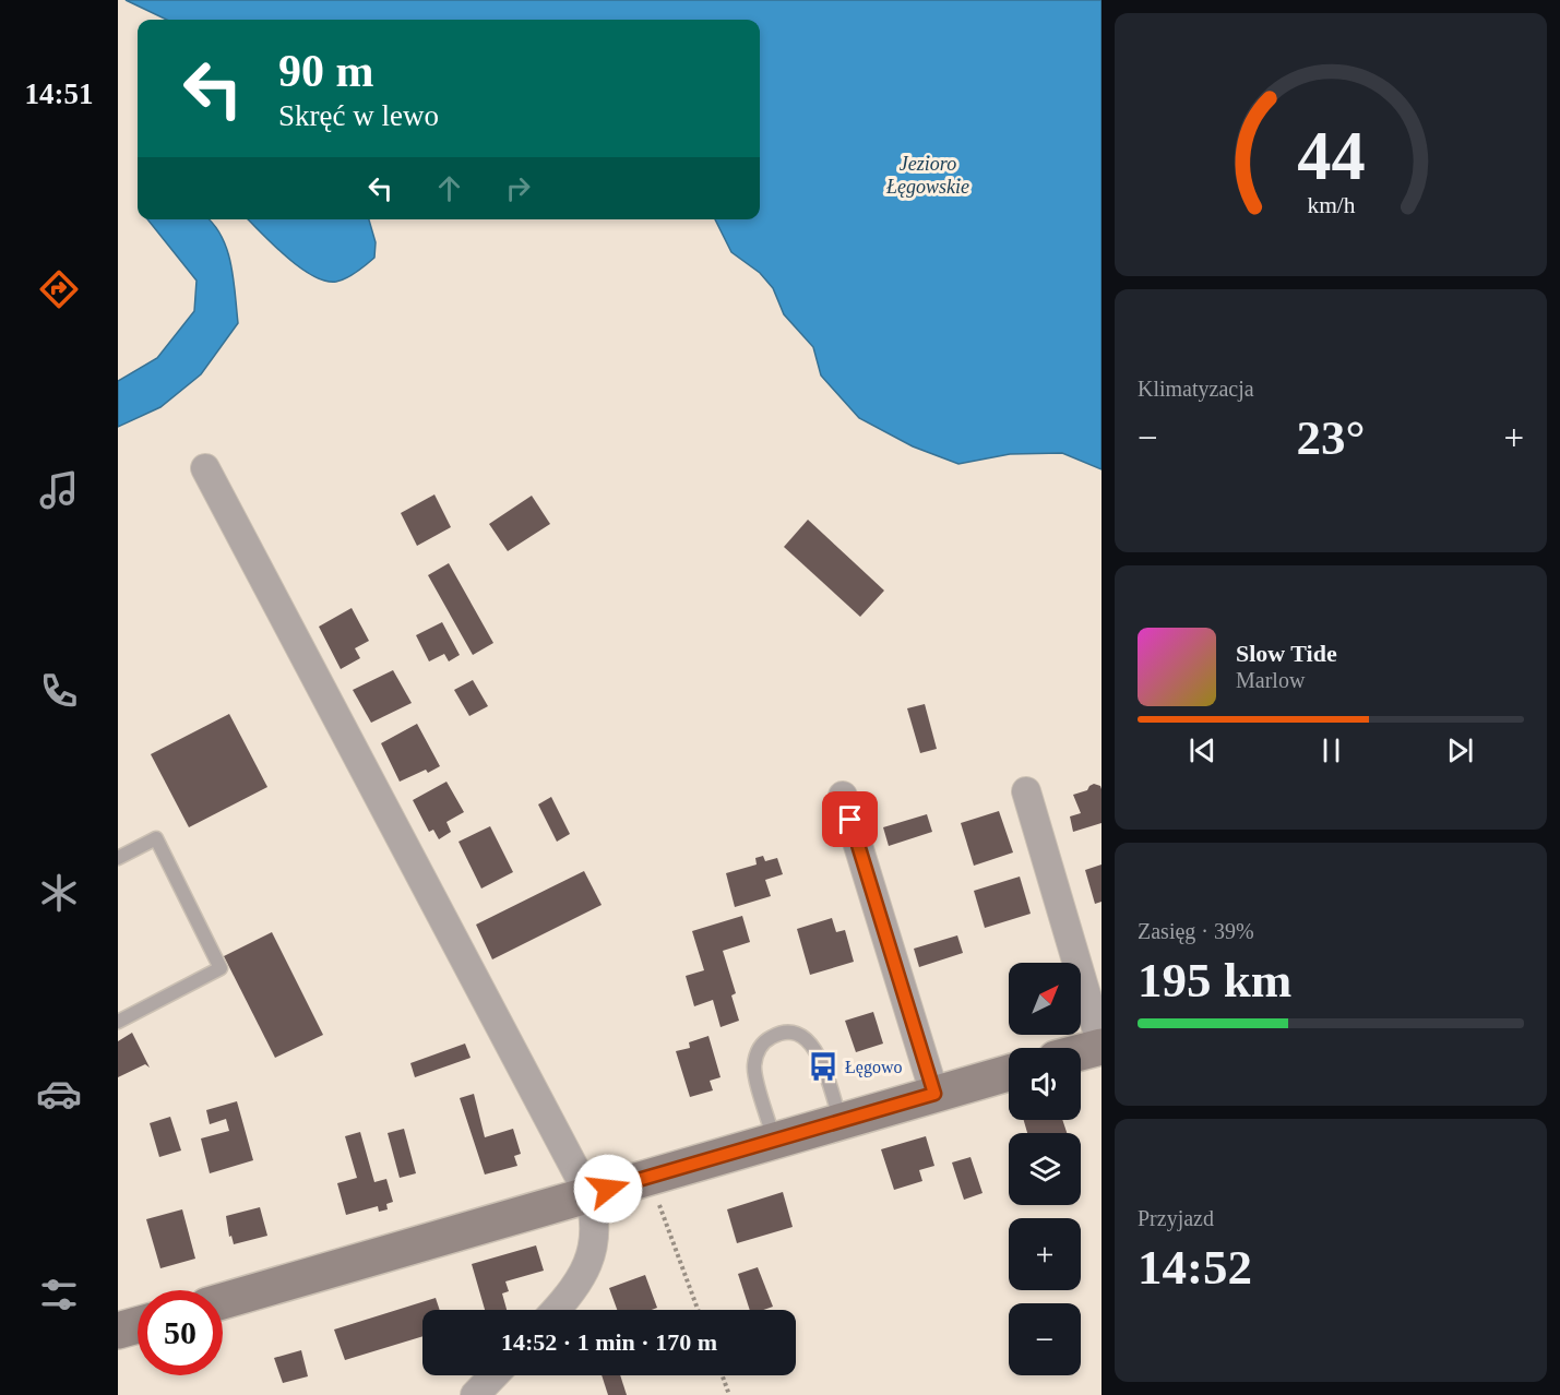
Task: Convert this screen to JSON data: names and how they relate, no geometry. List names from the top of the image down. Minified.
{"water":["Jezioro Łęgowskie"],"places":{"bus stop":["Łęgowo"]},"north":"top right","page":{"tabs":"14:51","turn":["90 m","Skręć w lewo"],"tile":["Klimatyzacja",["Zasięg · 39%","195 km"],["Przyjazd","14:52"]],"heat":["−","23°","+"],"song":["Slow Tide","Marlow"],"map_buttons":["+","−"],"limit":"50","trip":"14:52 · 1 min · 170 m","gauge":["44","km/h"]}}
